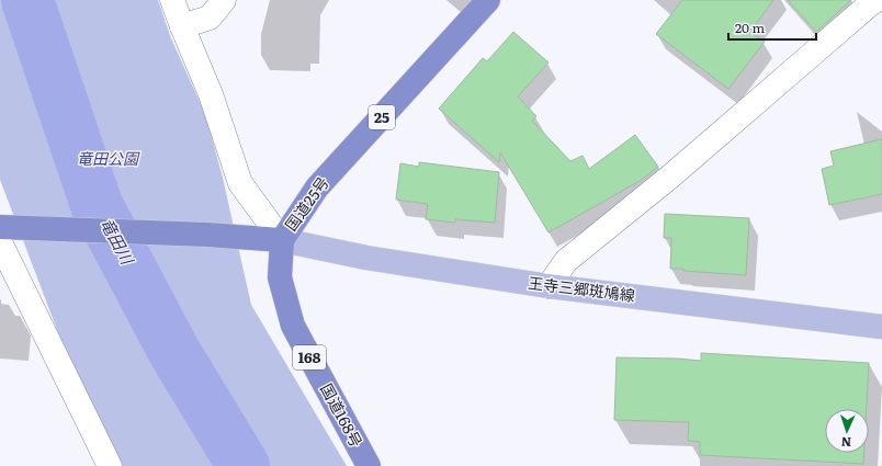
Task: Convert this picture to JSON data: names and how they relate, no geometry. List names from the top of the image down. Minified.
{"streets":{"highway":["25","国道25号","168","国道168号"],"main road":["王寺三郷斑鳩線"]},"crossings":[["国道25号","王寺三郷斑鳩線"],["国道25号","国道168号"],["王寺三郷斑鳩線","国道168号"]],"water":["竜田川"],"parks":["竜田公園"],"scale_bar":"20 m","north":"bottom"}
